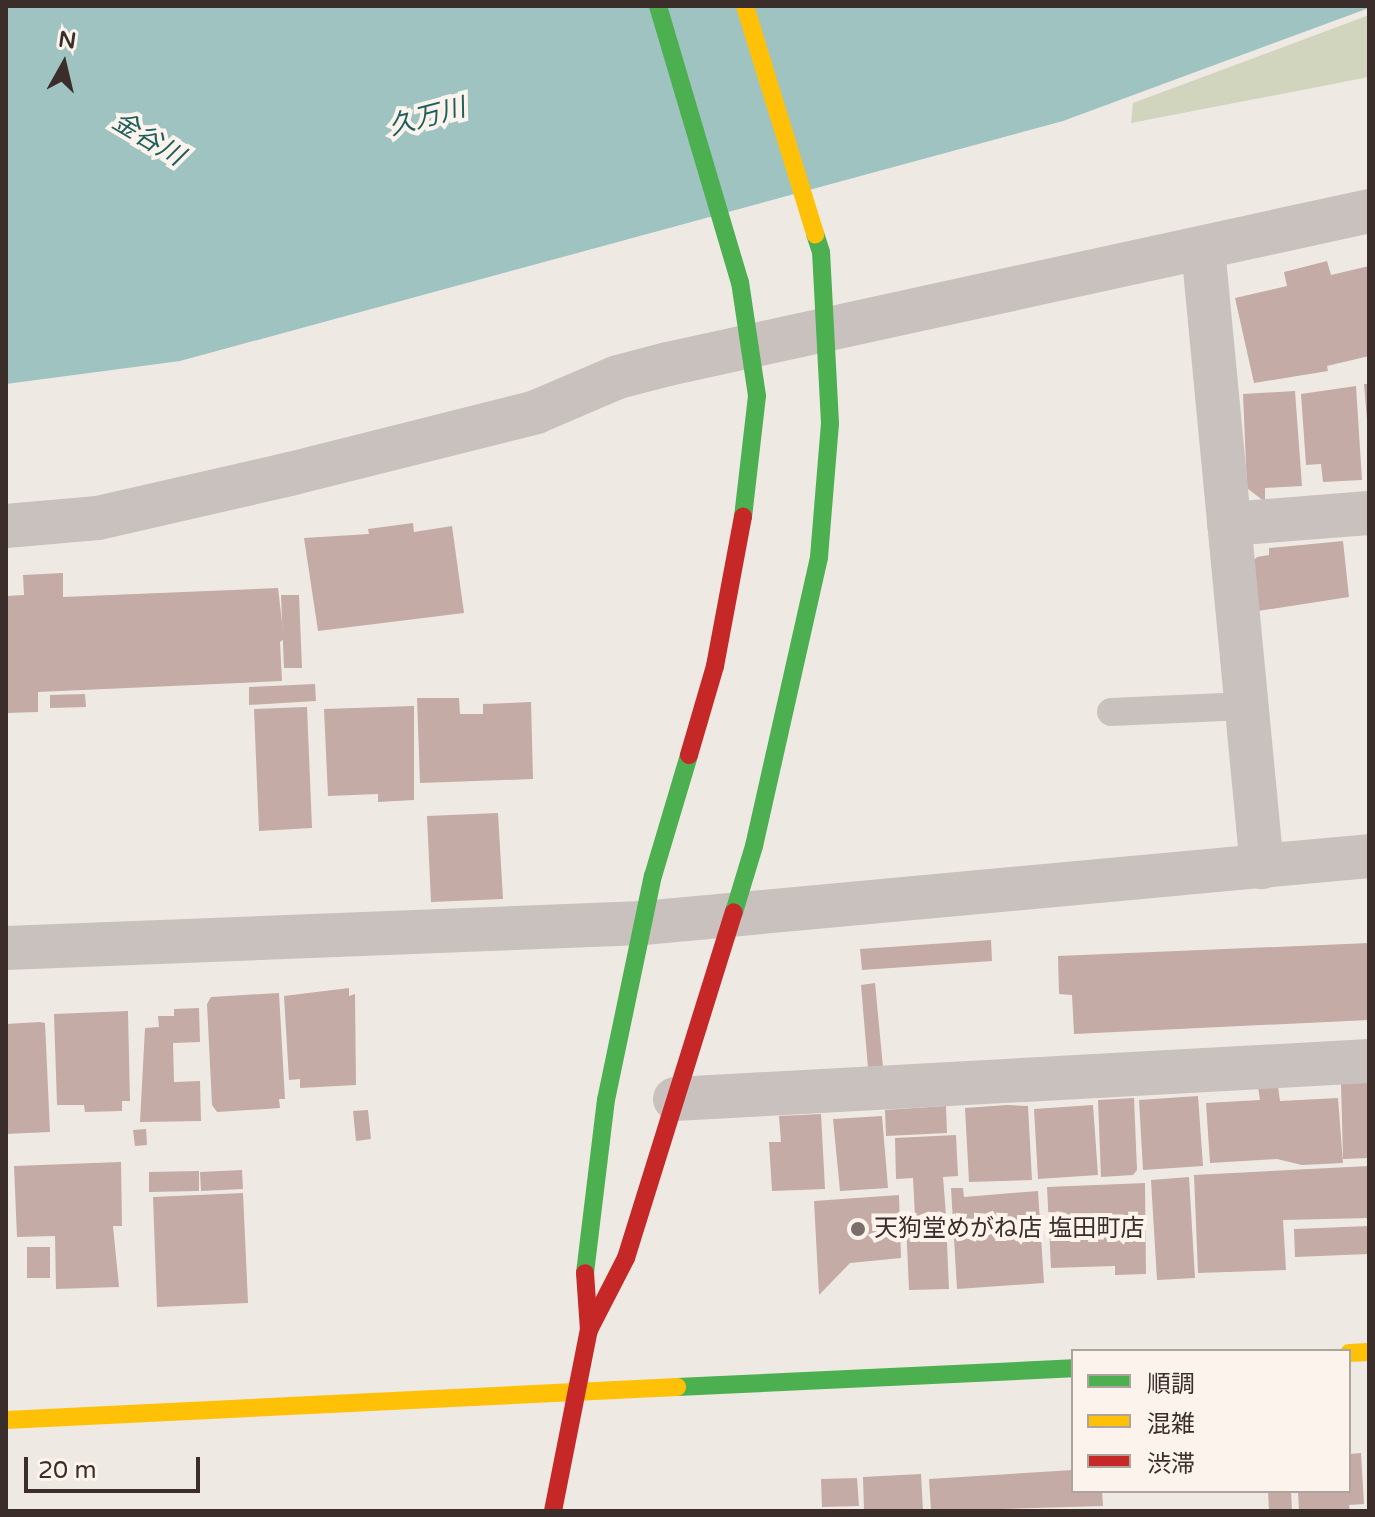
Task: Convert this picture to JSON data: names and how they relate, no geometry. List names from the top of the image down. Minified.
{"water":["久万川","金谷川"],"places":["天狗堂めがね店 塩田町店"],"legend":["順調","混雑","渋滞"],"scale_bar":"20 m","north":"top"}
